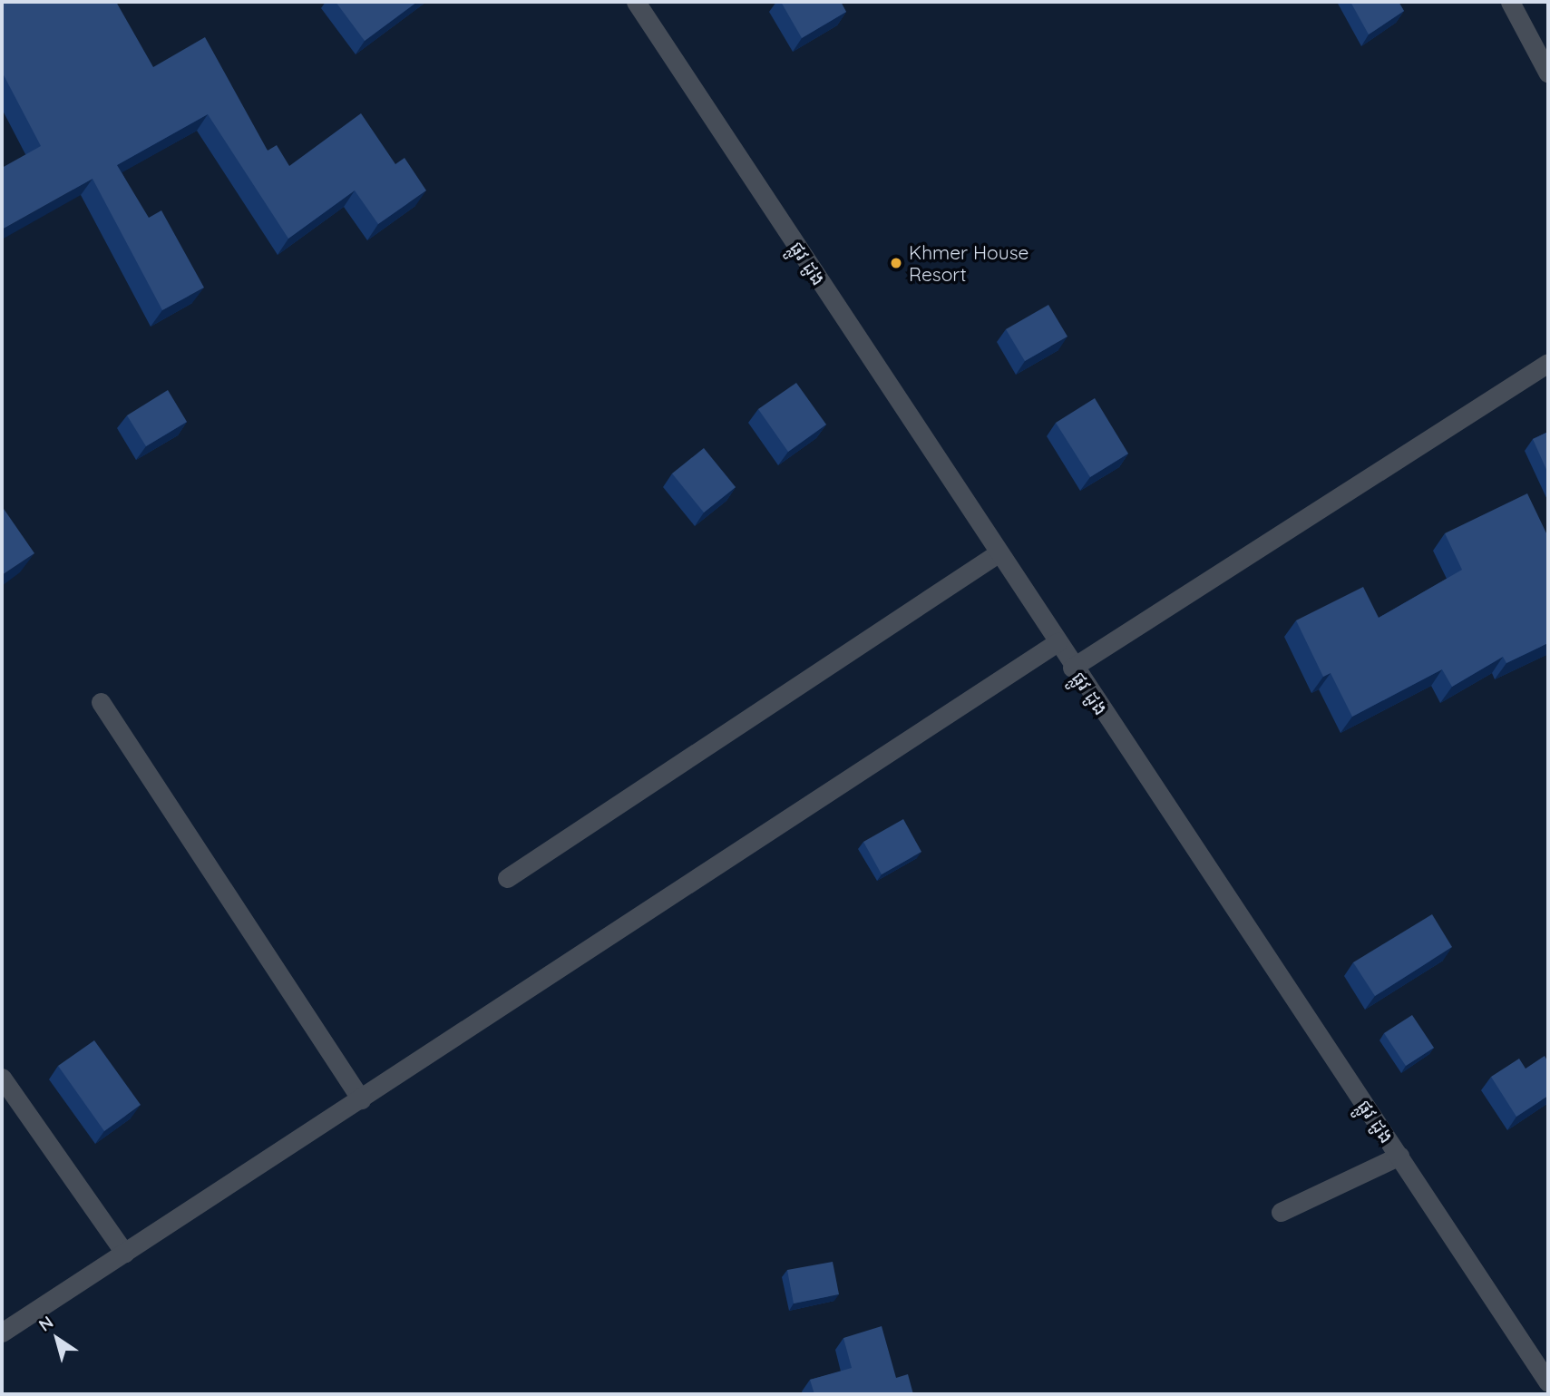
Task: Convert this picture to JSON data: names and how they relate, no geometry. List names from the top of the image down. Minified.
{"streets":{"street":["ផ្លូវ ដូង"]},"places":["Khmer House Resort"],"north":"top left"}
